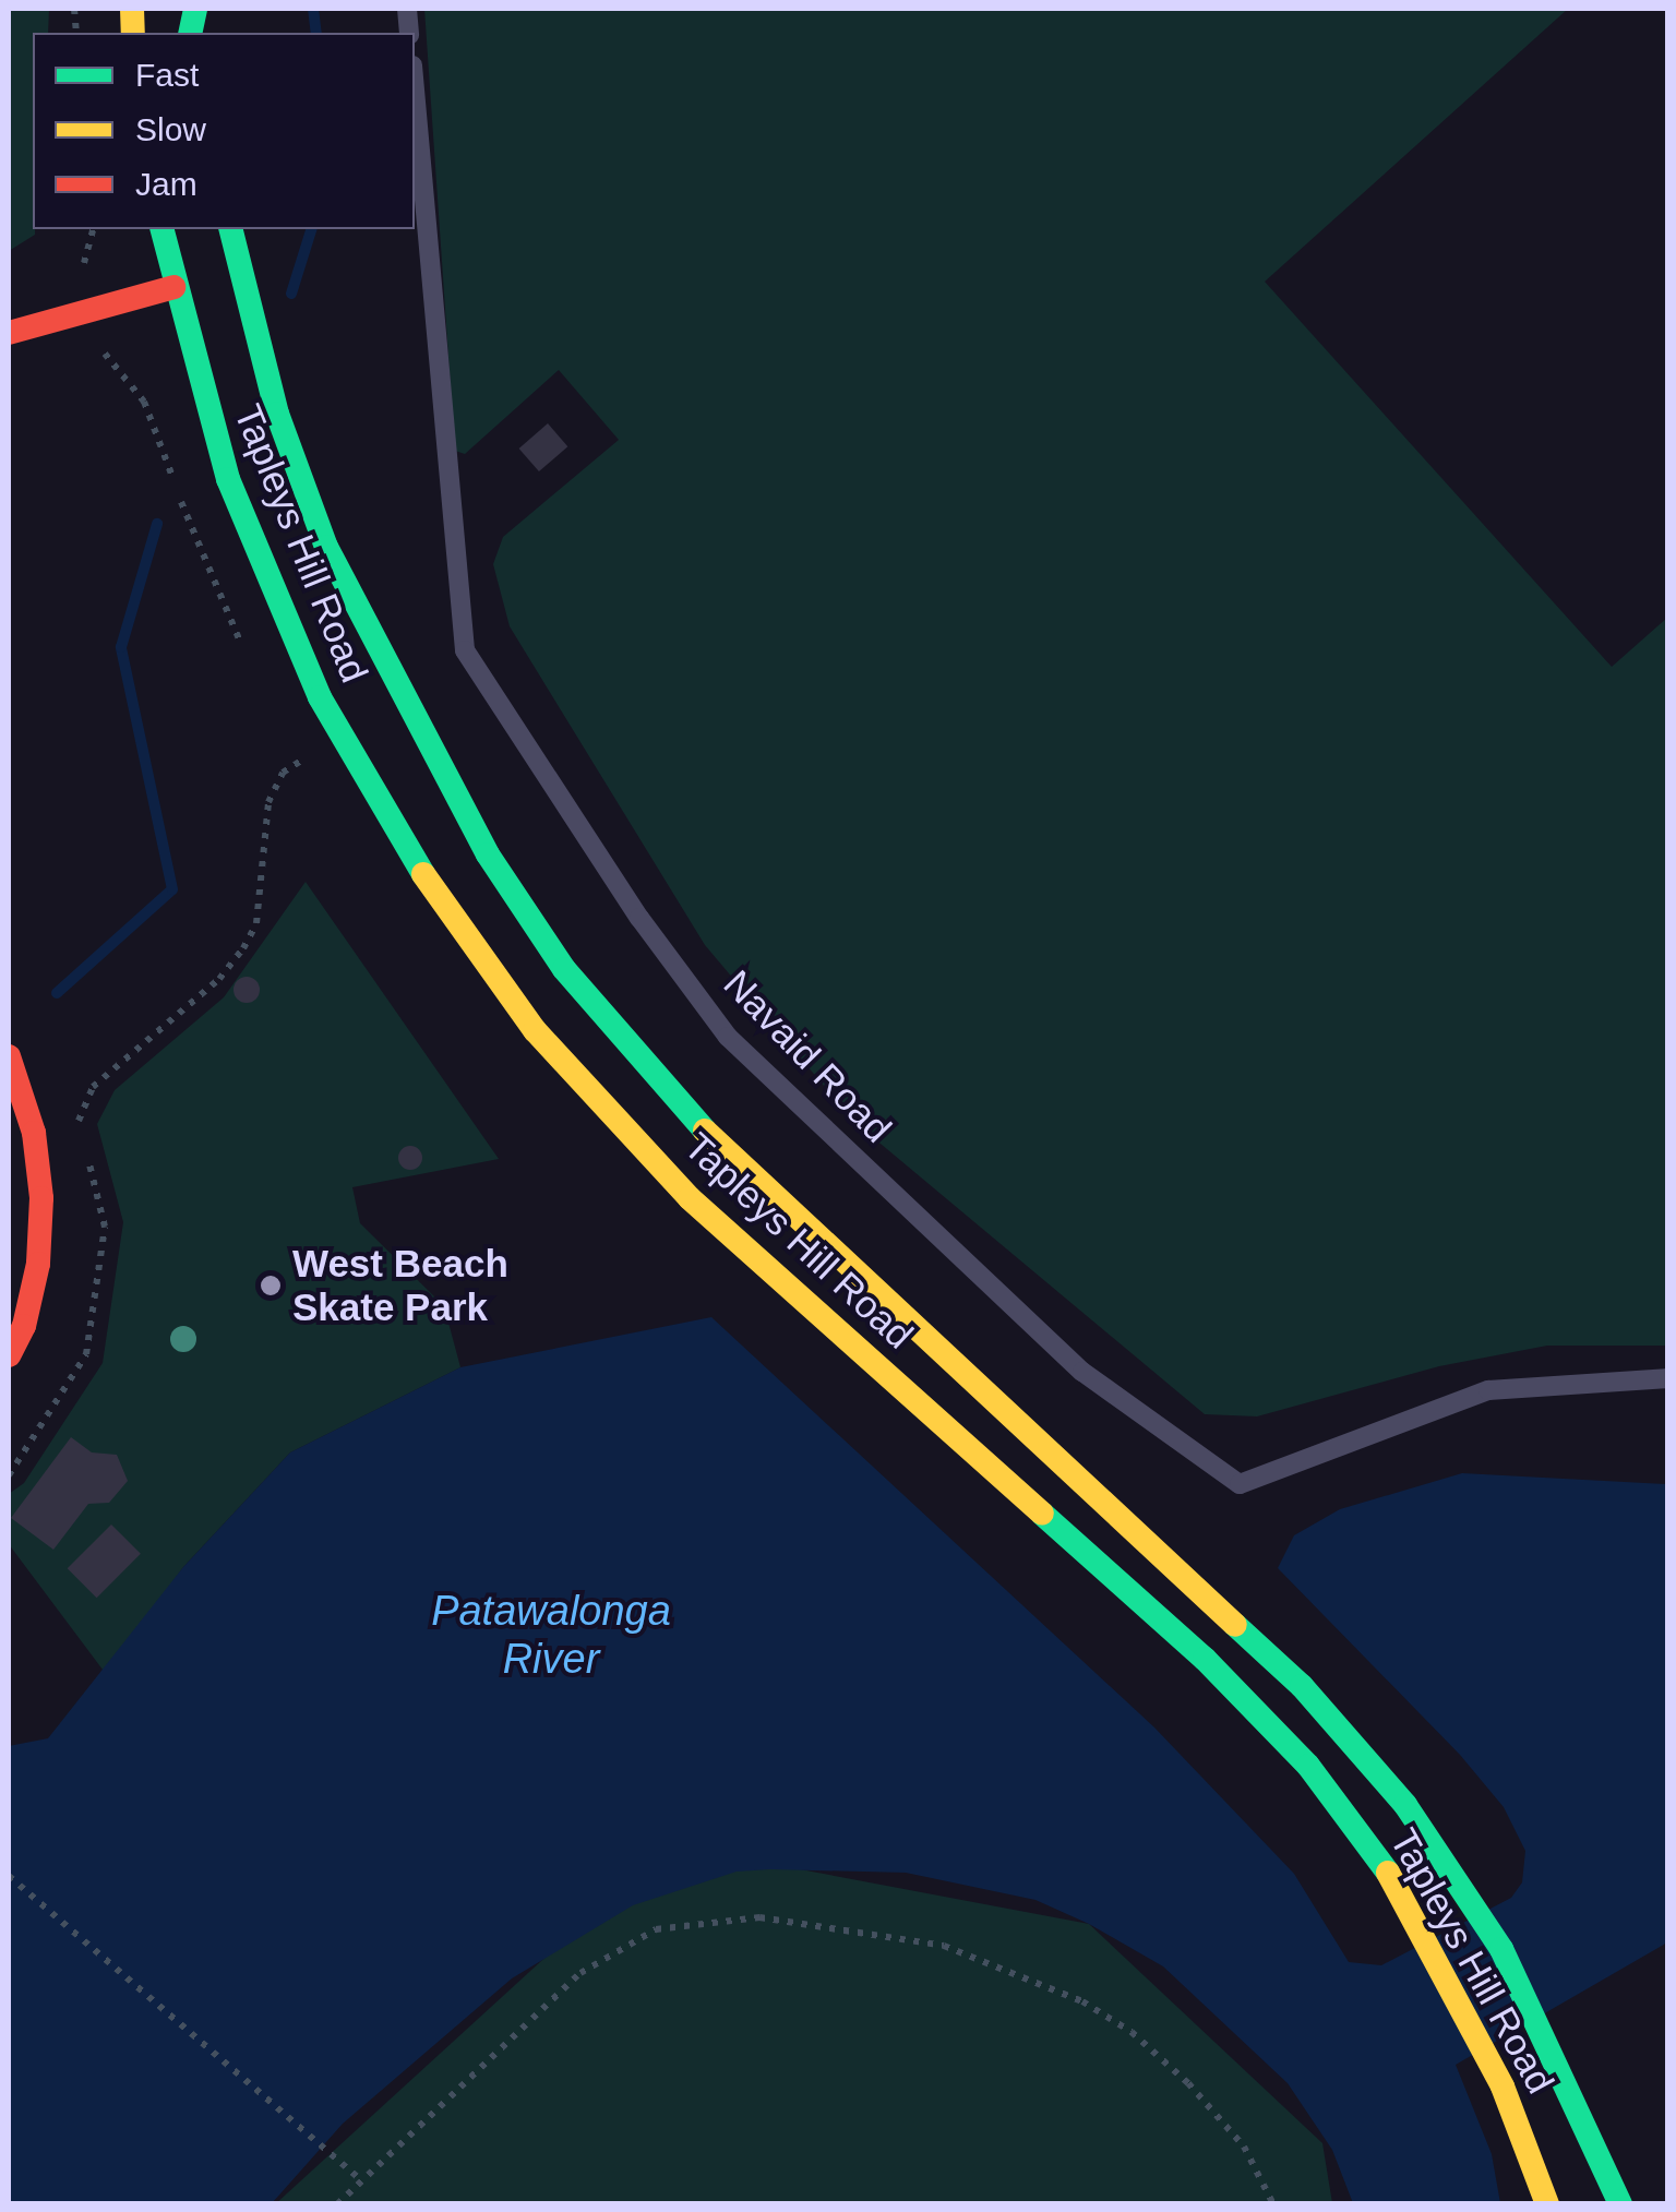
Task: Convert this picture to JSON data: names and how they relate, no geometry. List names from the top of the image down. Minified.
{"streets":{"main road":["Tapleys Hill Road"],"lane":["Navaid Road"]},"water":["Patawalonga River"],"places":["West Beach Skate Park"],"legend":["Fast","Slow","Jam"]}
